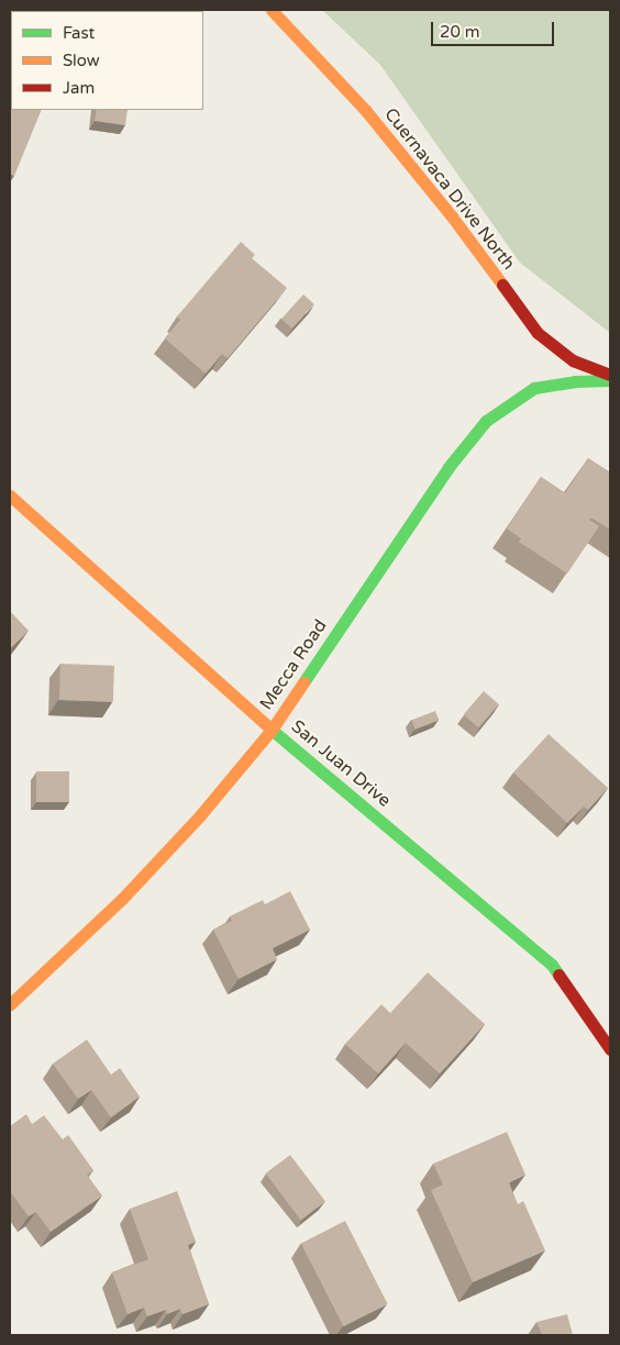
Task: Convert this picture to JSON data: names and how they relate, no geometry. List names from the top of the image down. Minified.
{"streets":{"street":["Cuernavaca Drive North","Mecca Road","San Juan Drive"]},"crossings":[["Mecca Road","San Juan Drive"]],"legend":["Fast","Slow","Jam"],"scale_bar":"20 m"}
